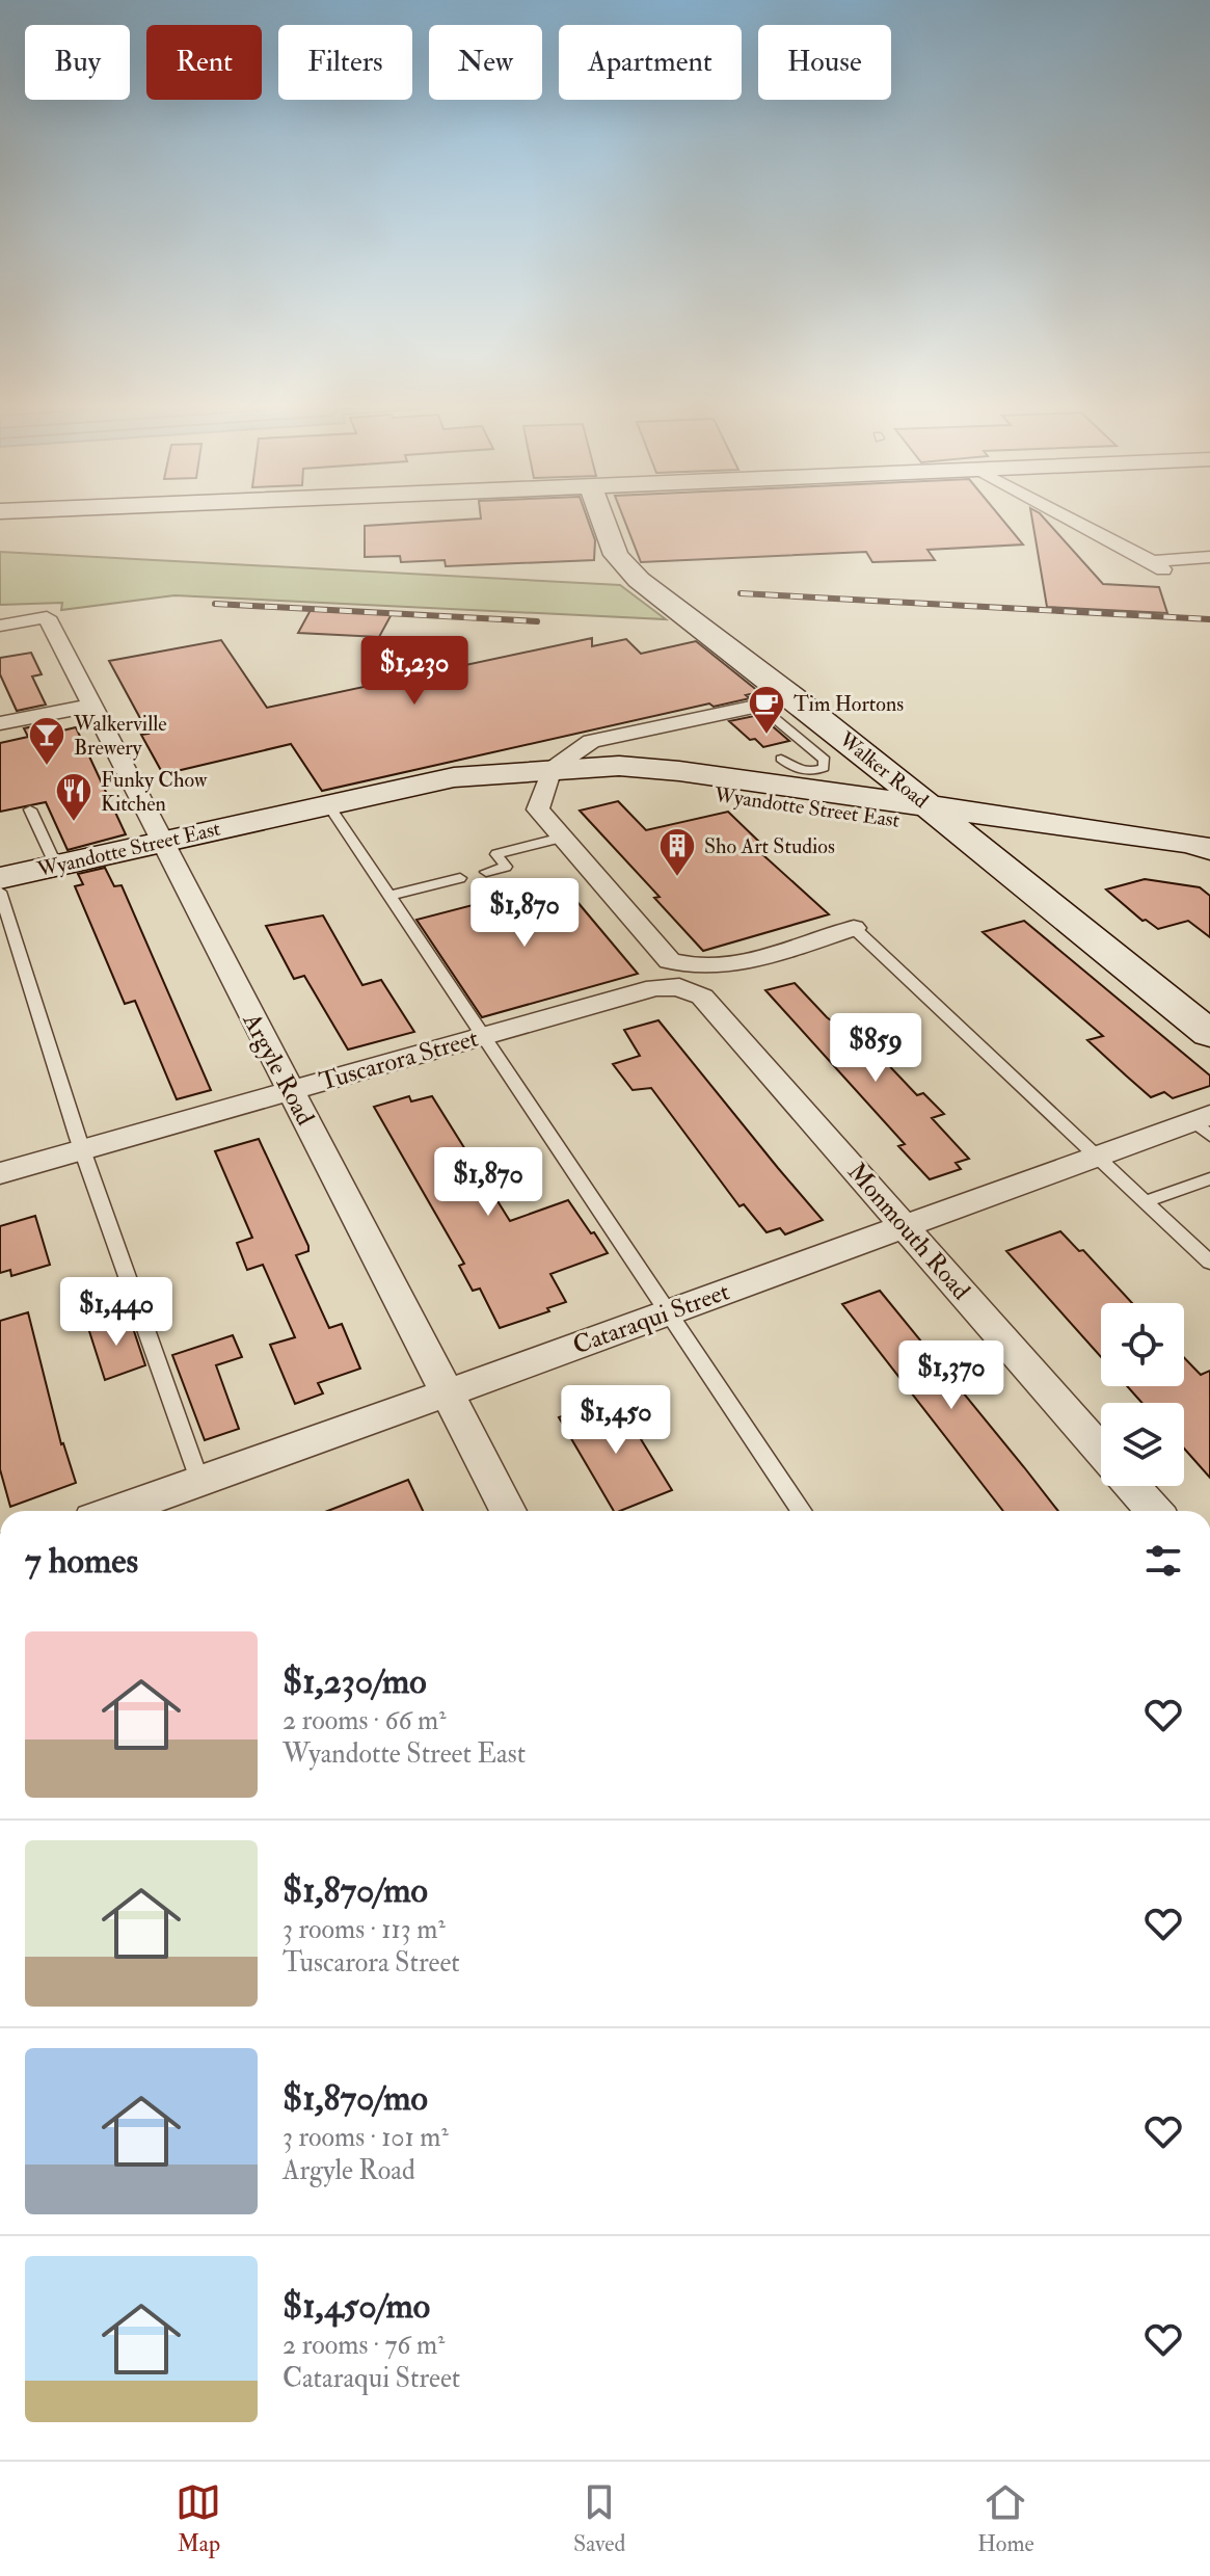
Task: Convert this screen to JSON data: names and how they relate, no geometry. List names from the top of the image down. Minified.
{"streets":{"main road":["Walker Road","Wyandotte Street East"],"street":["Tuscarora Street","Argyle Road","Monmouth Road","Cataraqui Street"]},"crossings":[["Walker Road","Wyandotte Street East"],["Wyandotte Street East","Argyle Road"],["Tuscarora Street","Argyle Road"],["Tuscarora Street","Monmouth Road"],["Argyle Road","Cataraqui Street"],["Monmouth Road","Cataraqui Street"]],"places":{"cafe":["Tim Hortons"],"bar":["Walkerville Brewery"],"restaurant":["Funky Chow Kitchen"],"building":["Sho Art Studios"]},"page":{"chip":["Buy","Rent","Filters","New","Apartment","House"],"price":["$1,230","$1,870","$859","$1,870","$1,440","$1,370","$1,450"],"heading":"7 homes","list":[{"name":"$1,230/mo","note":"2 rooms · 66 m² · Wyandotte Street East"},{"name":"$1,870/mo","note":"3 rooms · 113 m² · Tuscarora Street"},{"name":"$1,870/mo","note":"3 rooms · 101 m² · Argyle Road"},{"name":"$1,450/mo","note":"2 rooms · 76 m² · Cataraqui Street"}],"tabs":["Map","Saved","Home"]}}
